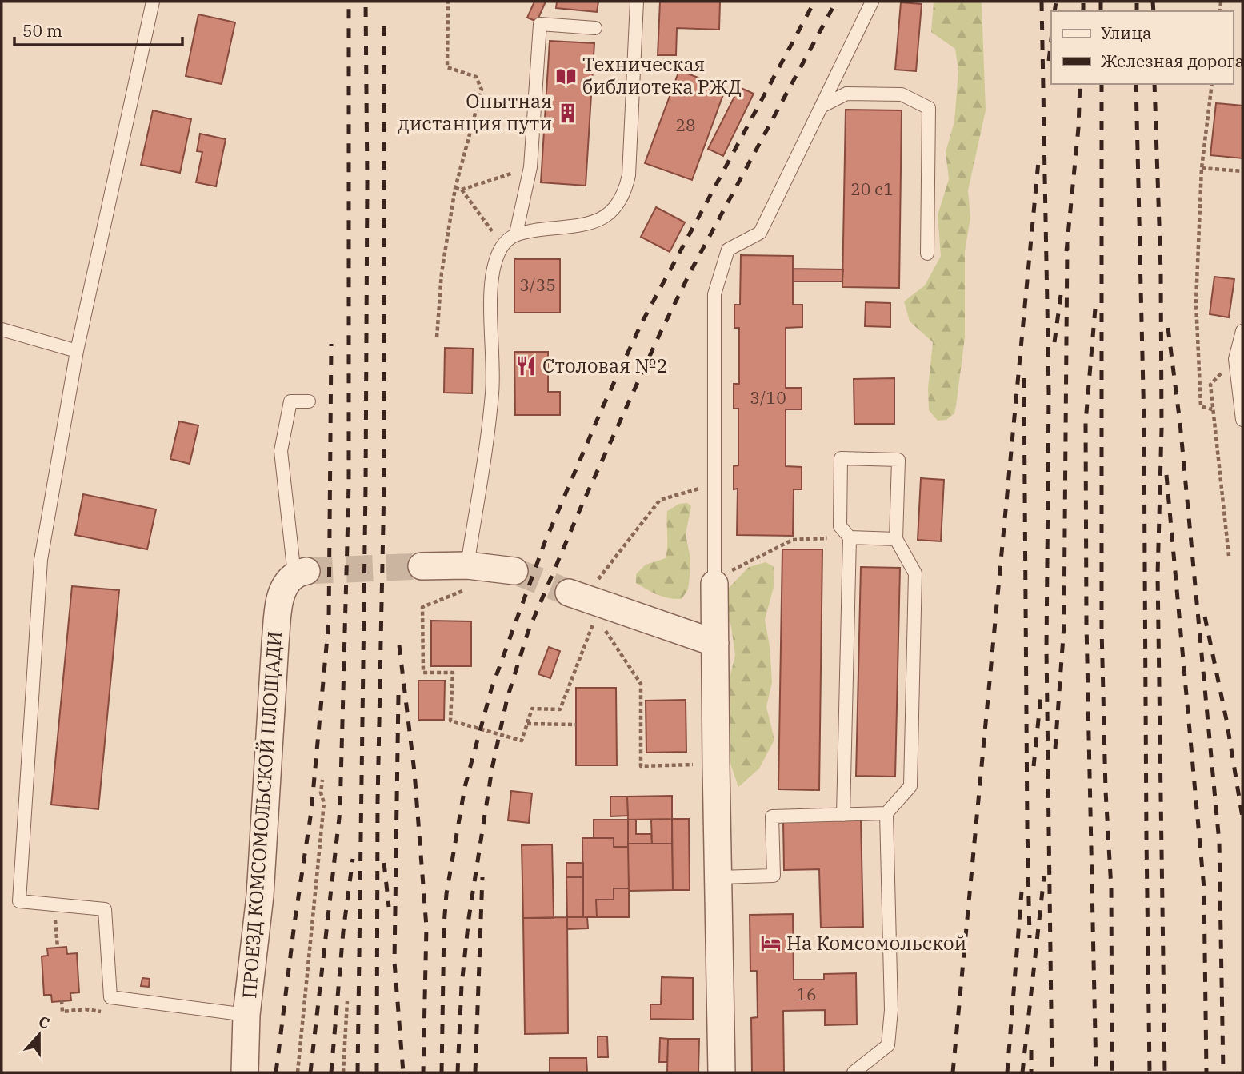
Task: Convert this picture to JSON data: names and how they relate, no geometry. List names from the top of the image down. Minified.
{"streets":{"street":["ПРОЕЗД КОМСОМОЛЬСКОЙ ПЛОЩАДИ"]},"places":{"library":["Техническая библиотека РЖД"],"building":["Опытная дистанция пути"],"restaurant":["Столовая №2"],"hotel":["На Комсомольской"]},"house_numbers":["28","20 с1","3/35","3/10","16"],"legend":["Улица","Железная дорога"],"scale_bar":"50 m","north":"top"}
